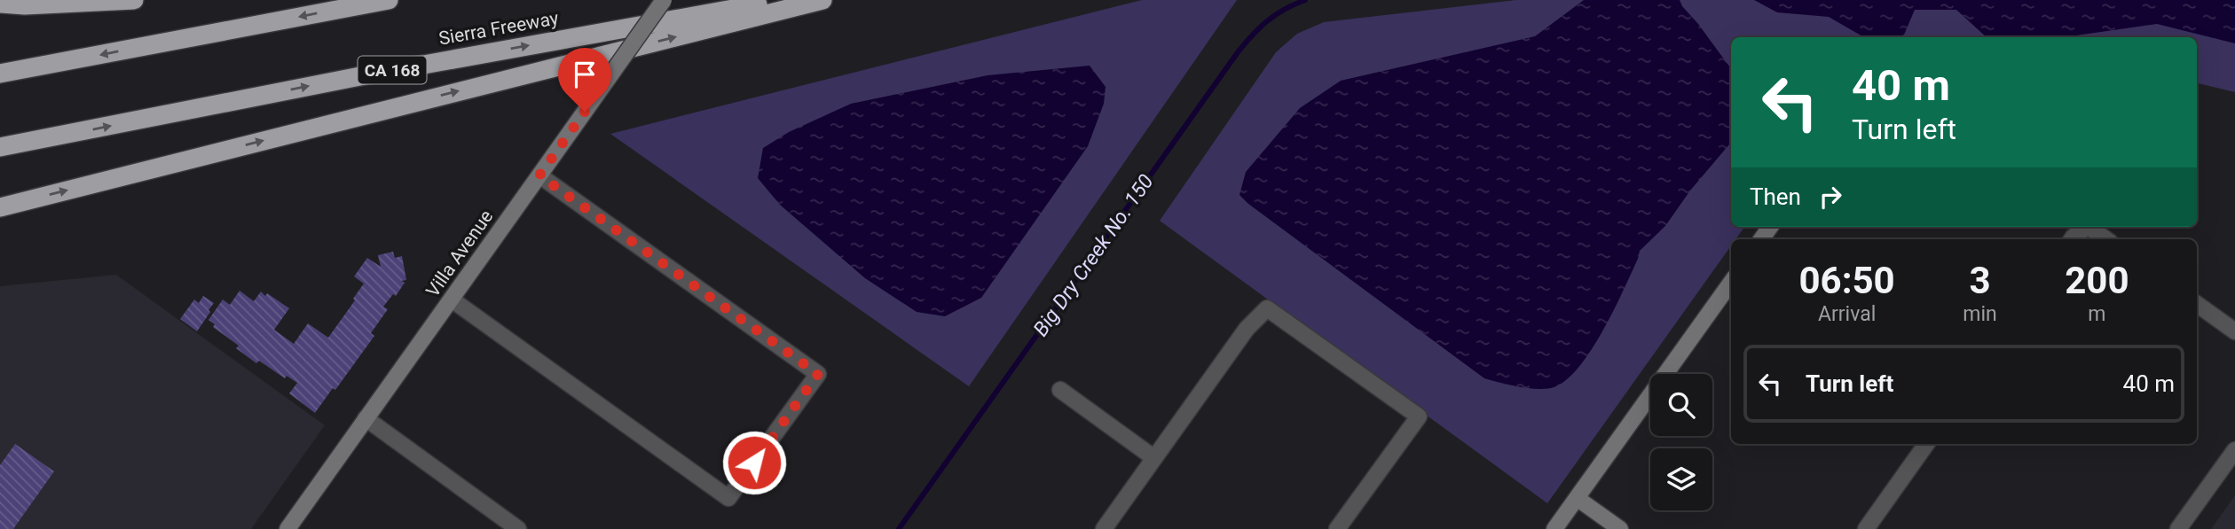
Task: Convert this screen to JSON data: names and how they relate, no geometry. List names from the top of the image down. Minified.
{"streets":{"highway":["Sierra Freeway","CA 168"],"main road":["Villa Avenue"]},"water":["Big Dry Creek No. 150"],"page":{"turn":["40 m","Turn left"],"then":"Then","eta":["06:50","Arrival","3","min","200","m"],"list":[{"name":"Turn left","value":"40 m"}]}}
